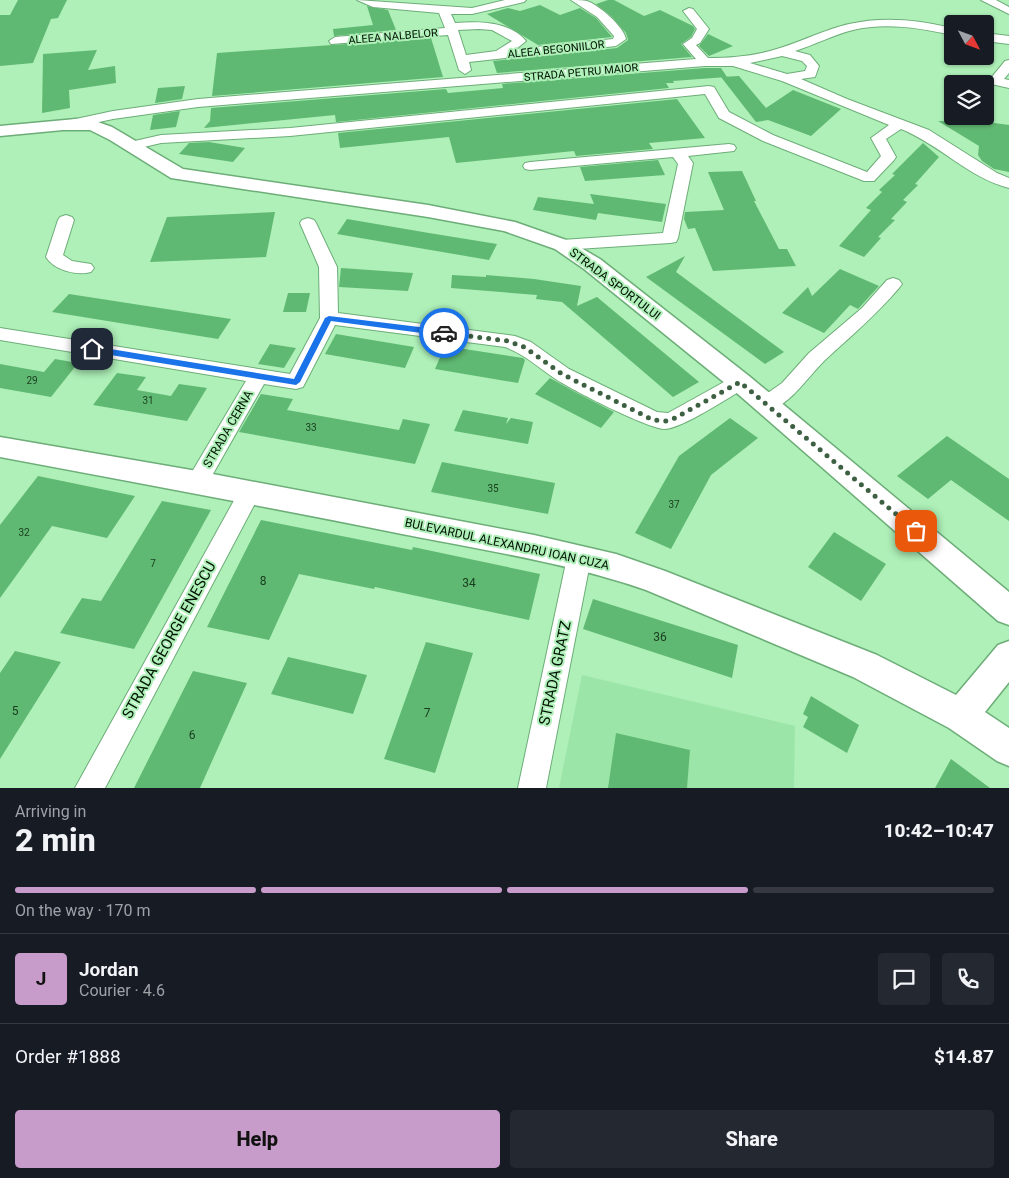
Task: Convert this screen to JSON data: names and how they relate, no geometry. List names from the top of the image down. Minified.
{"streets":{"main road":["STRADA PETRU MAIOR","STRADA SPORTULUI","BULEVARDUL ALEXANDRU IOAN CUZA"],"street":["ALEEA NALBELOR","ALEEA BEGONIILOR","STRADA CERNA","STRADA GEORGE ENESCU","STRADA GRATZ"]},"crossings":[["ALEEA NALBELOR","ALEEA BEGONIILOR"],["STRADA PETRU MAIOR","STRADA SPORTULUI"],["STRADA CERNA","BULEVARDUL ALEXANDRU IOAN CUZA"],["BULEVARDUL ALEXANDRU IOAN CUZA","STRADA GEORGE ENESCU"],["BULEVARDUL ALEXANDRU IOAN CUZA","STRADA GRATZ"]],"house_numbers":["29","31","33","35","37","32","7","8","34","36","5","7","6"],"north":"bottom right","page":{"heading":["2 min","Arriving in","10:42–10:47"],"panel":["Jordan","Courier · 4.6","Order #1888","$14.87"],"bar":"On the way · 170 m","round":"J","buttons":["Help","Share"]}}
